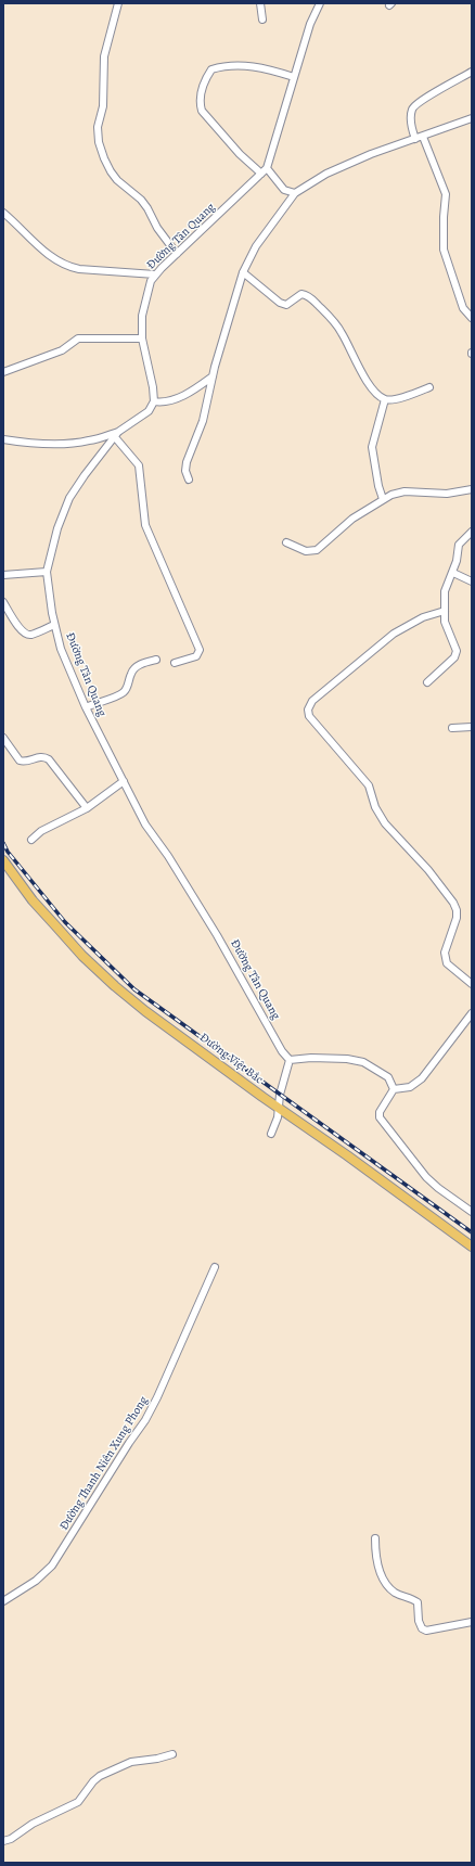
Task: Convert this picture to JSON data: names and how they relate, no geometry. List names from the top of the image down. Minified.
{"streets":{"main road":["Đường Việt Bắc"],"street":["Đường Tân Quang","Đường Thanh Niên Xung Phong"]}}
